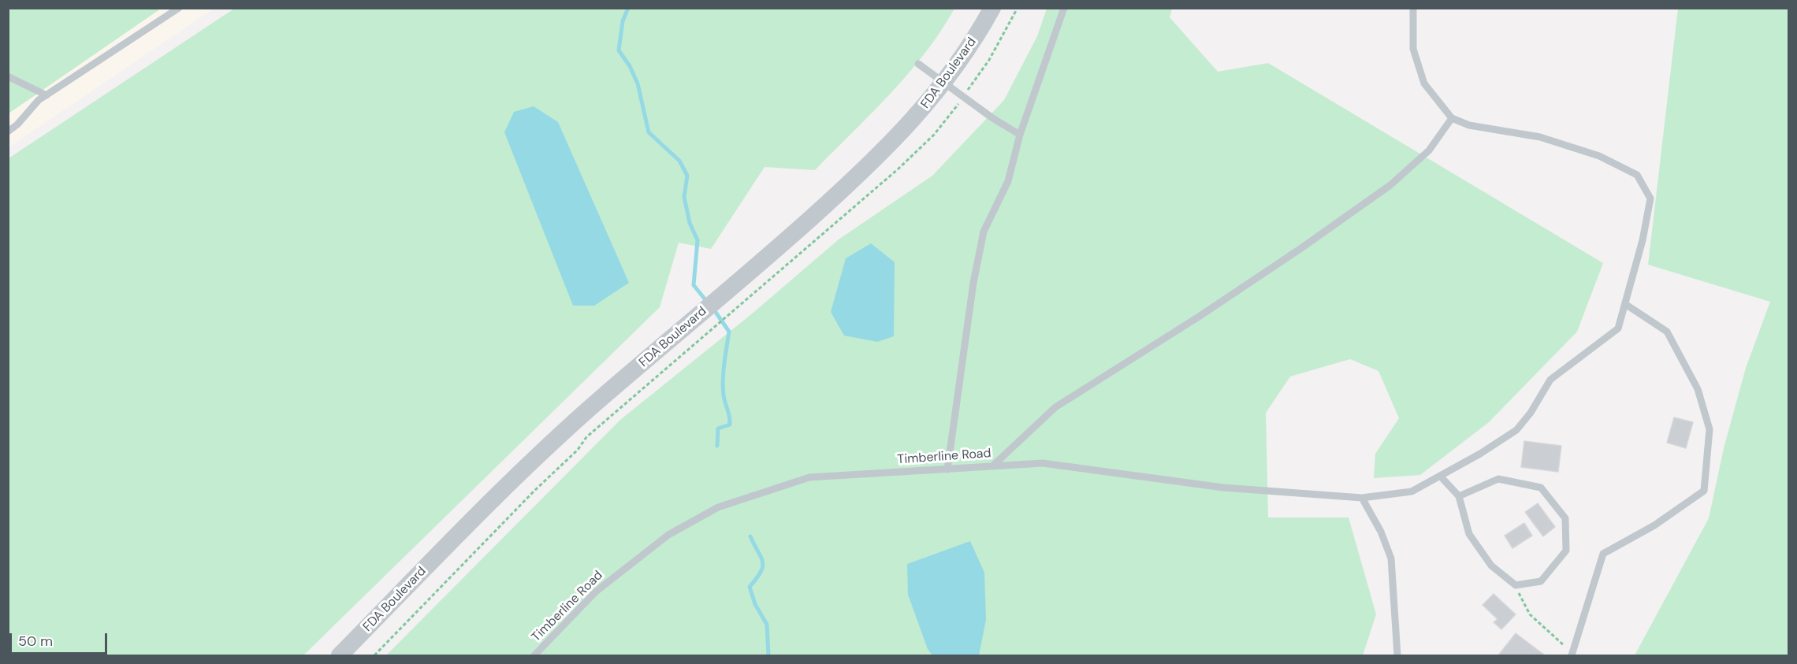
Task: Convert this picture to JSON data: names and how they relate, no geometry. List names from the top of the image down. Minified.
{"streets":{"street":["FDA Boulevard"],"lane":["Timberline Road"]},"scale_bar":"50 m"}
